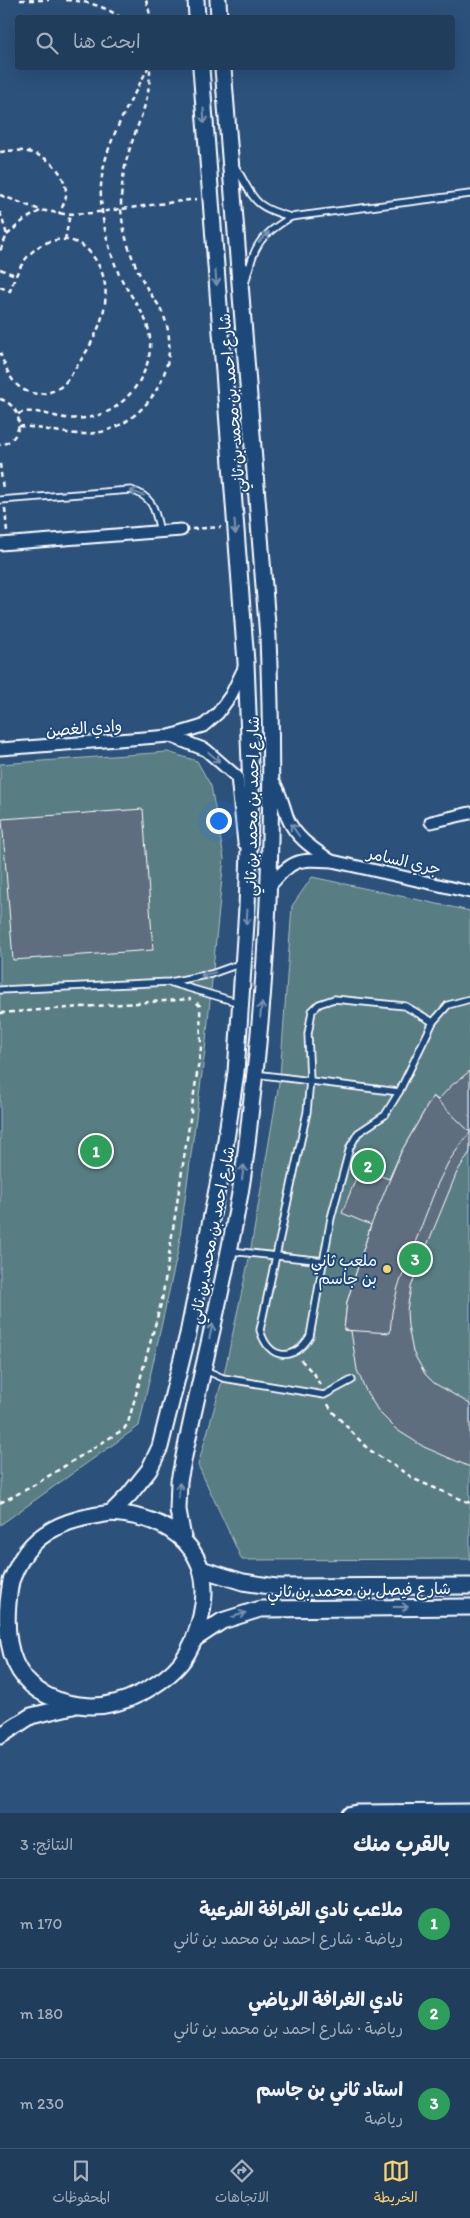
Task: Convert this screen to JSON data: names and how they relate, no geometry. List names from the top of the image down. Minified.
{"streets":{"street":["شارع احمد بن محمد بن ثاني","وادي الغصن","جري السامر","شارع فيصل بن محمد بن ثاني"]},"crossings":[["شارع احمد بن محمد بن ثاني","وادي الغصن"],["شارع احمد بن محمد بن ثاني","جري السامر"]],"one_way":["وادي الغصن"],"places":["ملعب ثاني بن جاسم"],"page":{"search":"ابحث هنا","pins":["1","2","3"],"heading":["بالقرب منك","النتائج: 3"],"list":[{"mark":"1","name":"ملاعب نادي الغرافة الفرعية","note":"رياضة · شارع احمد بن محمد بن ثاني","value":"170 m"},{"mark":"2","name":"نادي الغرافة الرياضي","note":"رياضة · شارع احمد بن محمد بن ثاني","value":"180 m"},{"mark":"3","name":"استاد ثاني بن جاسم","note":"رياضة","value":"230 m"}],"nav":["الخريطة","الاتجاهات","المحفوظات"]}}
